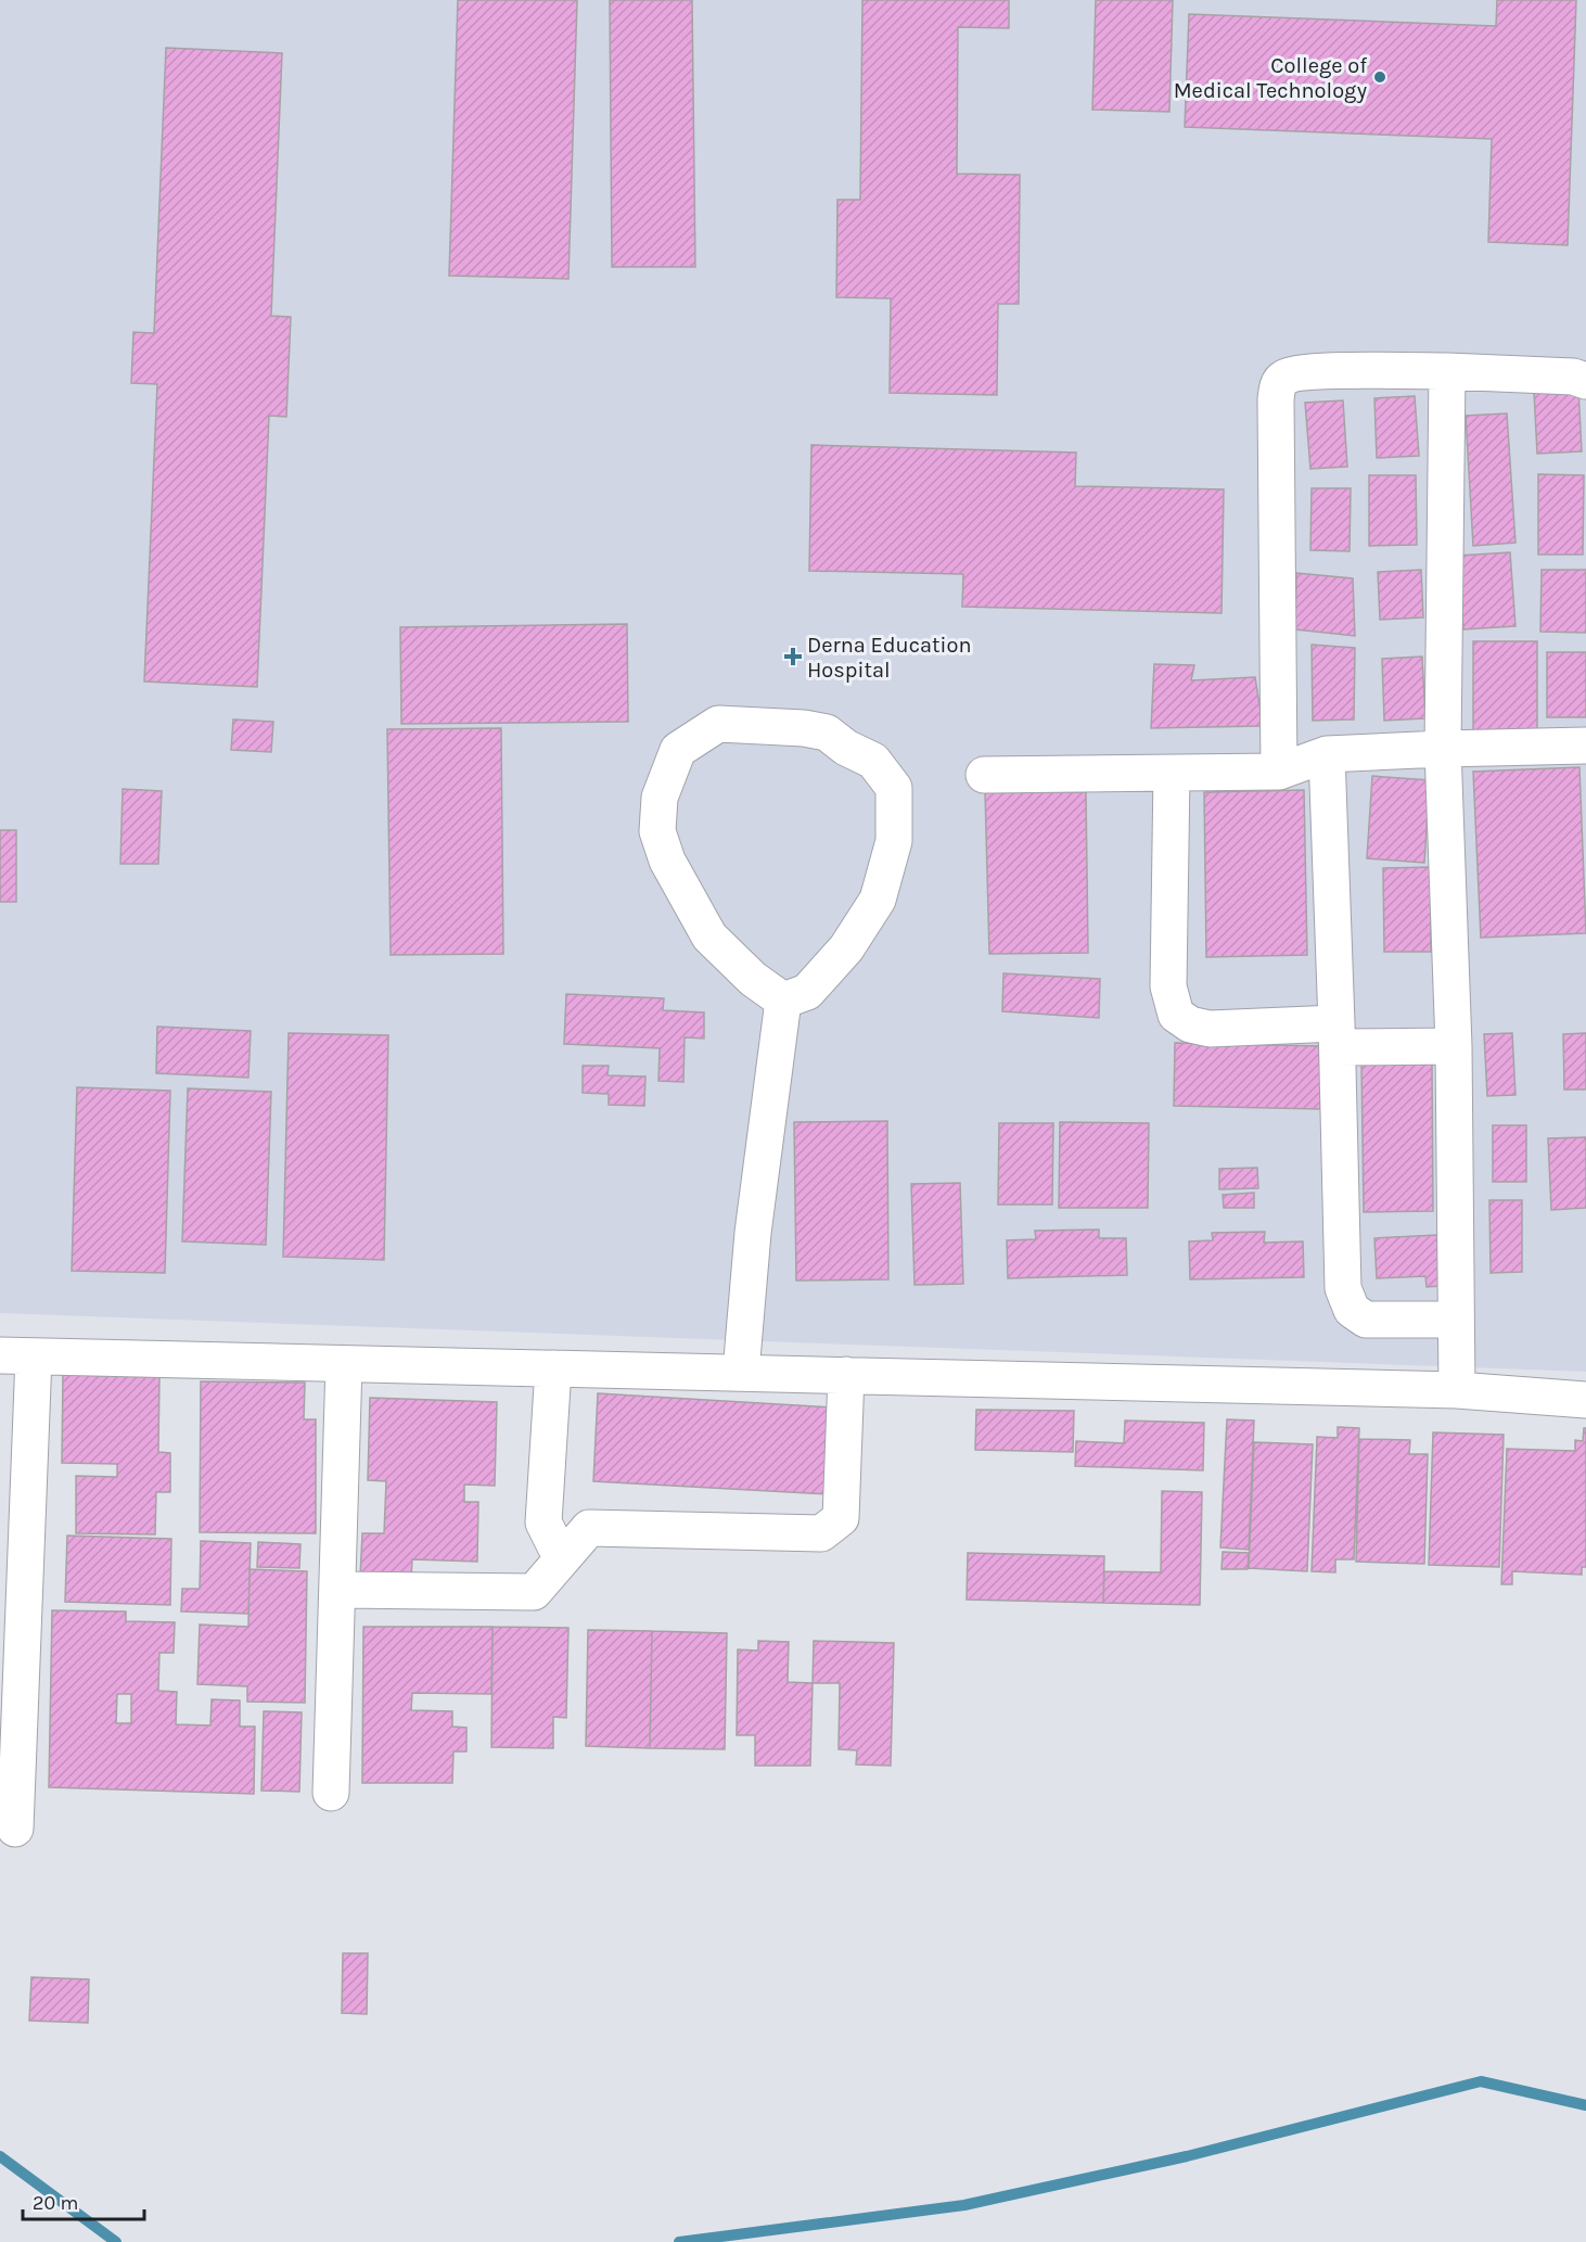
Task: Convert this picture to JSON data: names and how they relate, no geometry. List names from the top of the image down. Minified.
{"places":{"other":["College of Medical Technology"],"health":["Derna Education Hospital"]},"scale_bar":"20 m"}
